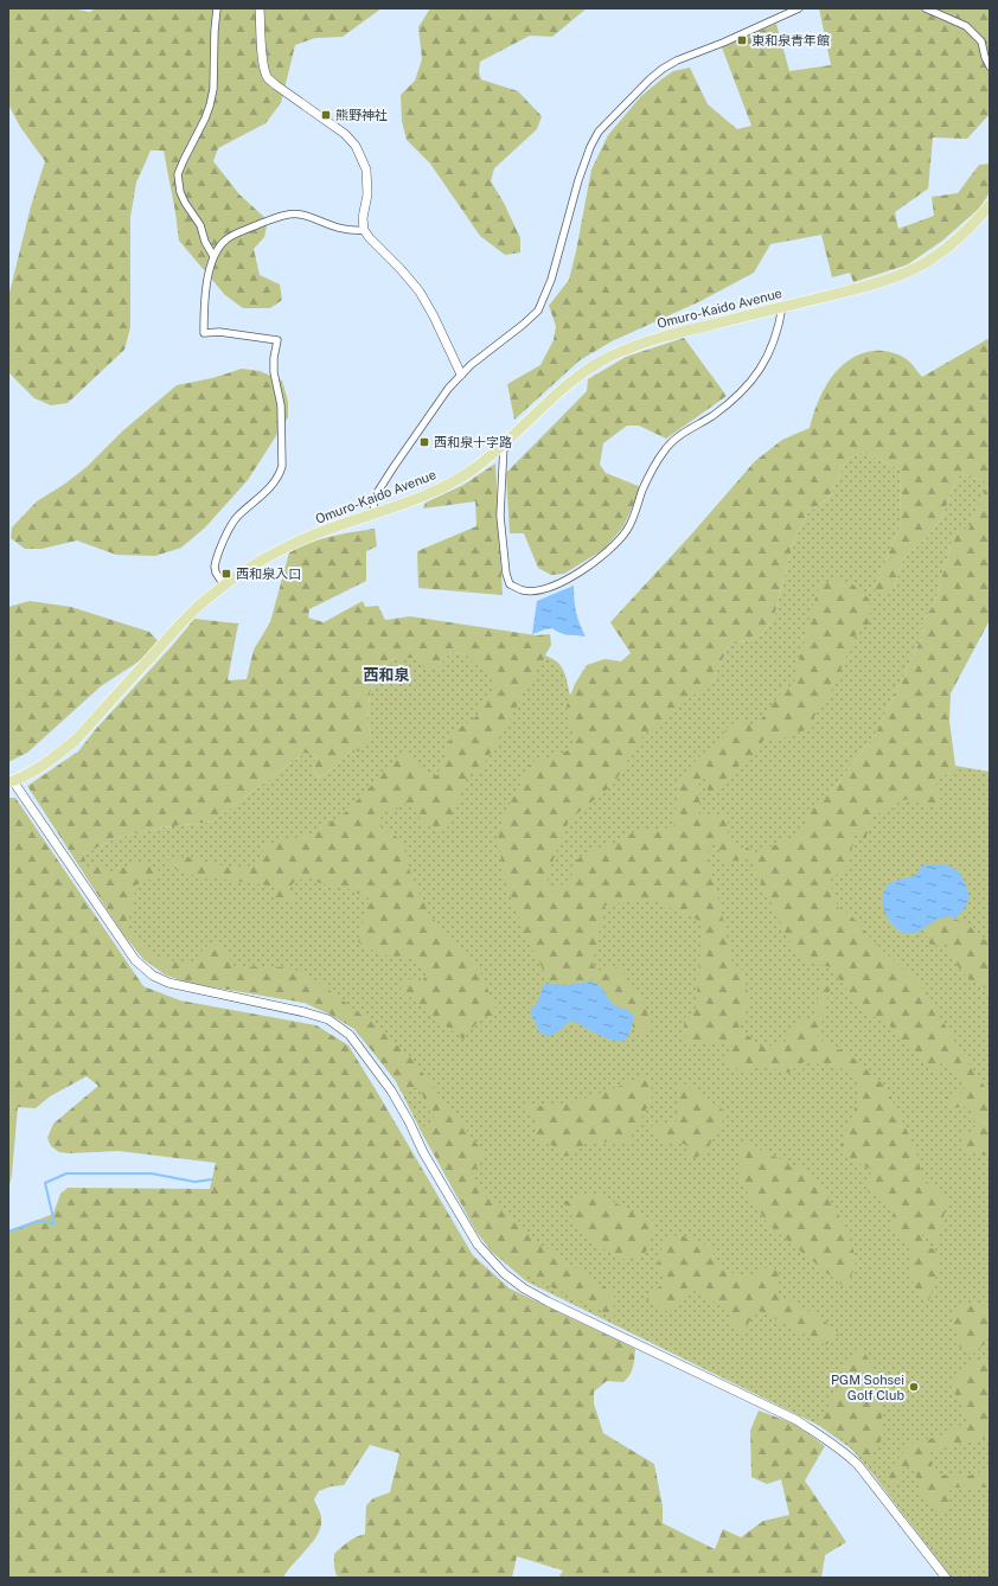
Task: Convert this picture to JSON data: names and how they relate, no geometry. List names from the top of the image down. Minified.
{"streets":{"main road":["Omuro-Kaido Avenue"]},"districts":["西和泉"],"places":{"transit":["東和泉青年館","熊野神社","西和泉十字路","西和泉入口"],"other":["PGM Sohsei Golf Club"]}}
